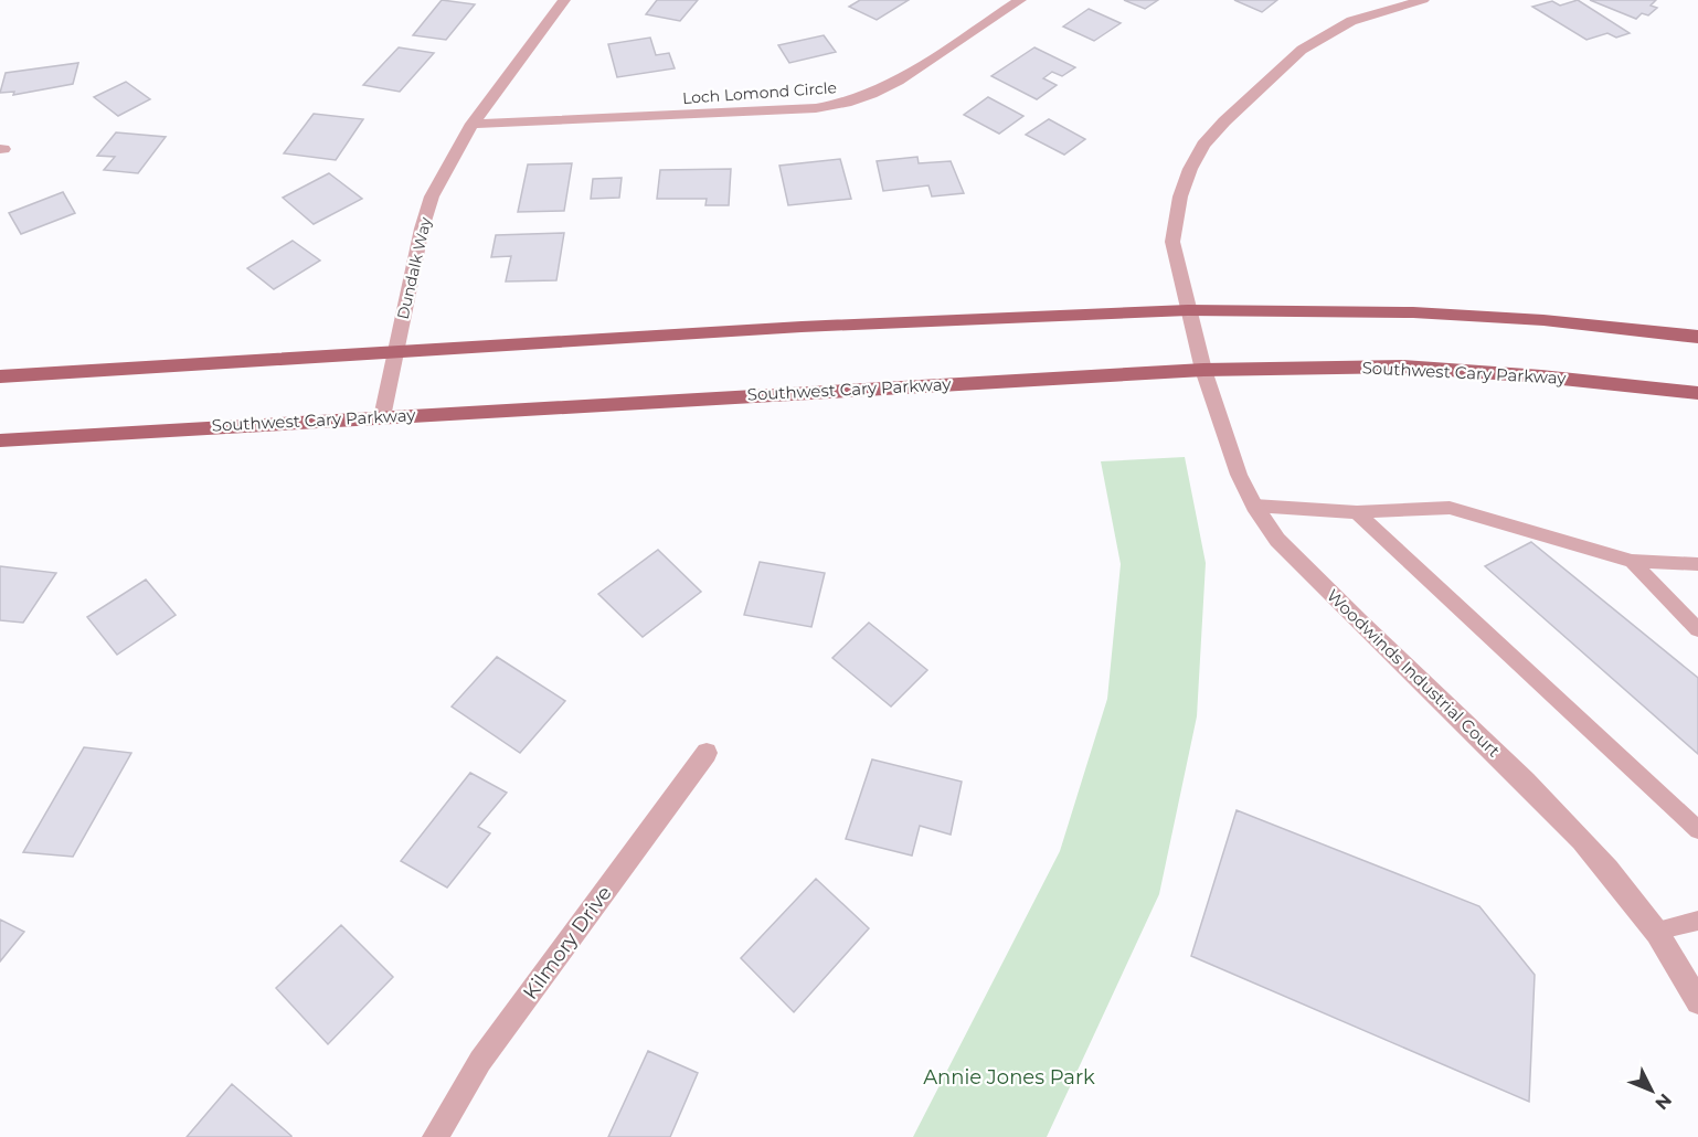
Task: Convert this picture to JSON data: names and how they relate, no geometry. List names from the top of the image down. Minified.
{"streets":{"main road":["Southwest Cary Parkway"],"street":["Loch Lomond Circle","Dundalk Way","Woodwinds Industrial Court","Kilmory Drive"]},"crossings":[["Loch Lomond Circle","Dundalk Way"],["Dundalk Way","Southwest Cary Parkway"],["Southwest Cary Parkway","Woodwinds Industrial Court"]],"parks":["Annie Jones Park"],"north":"bottom right"}
